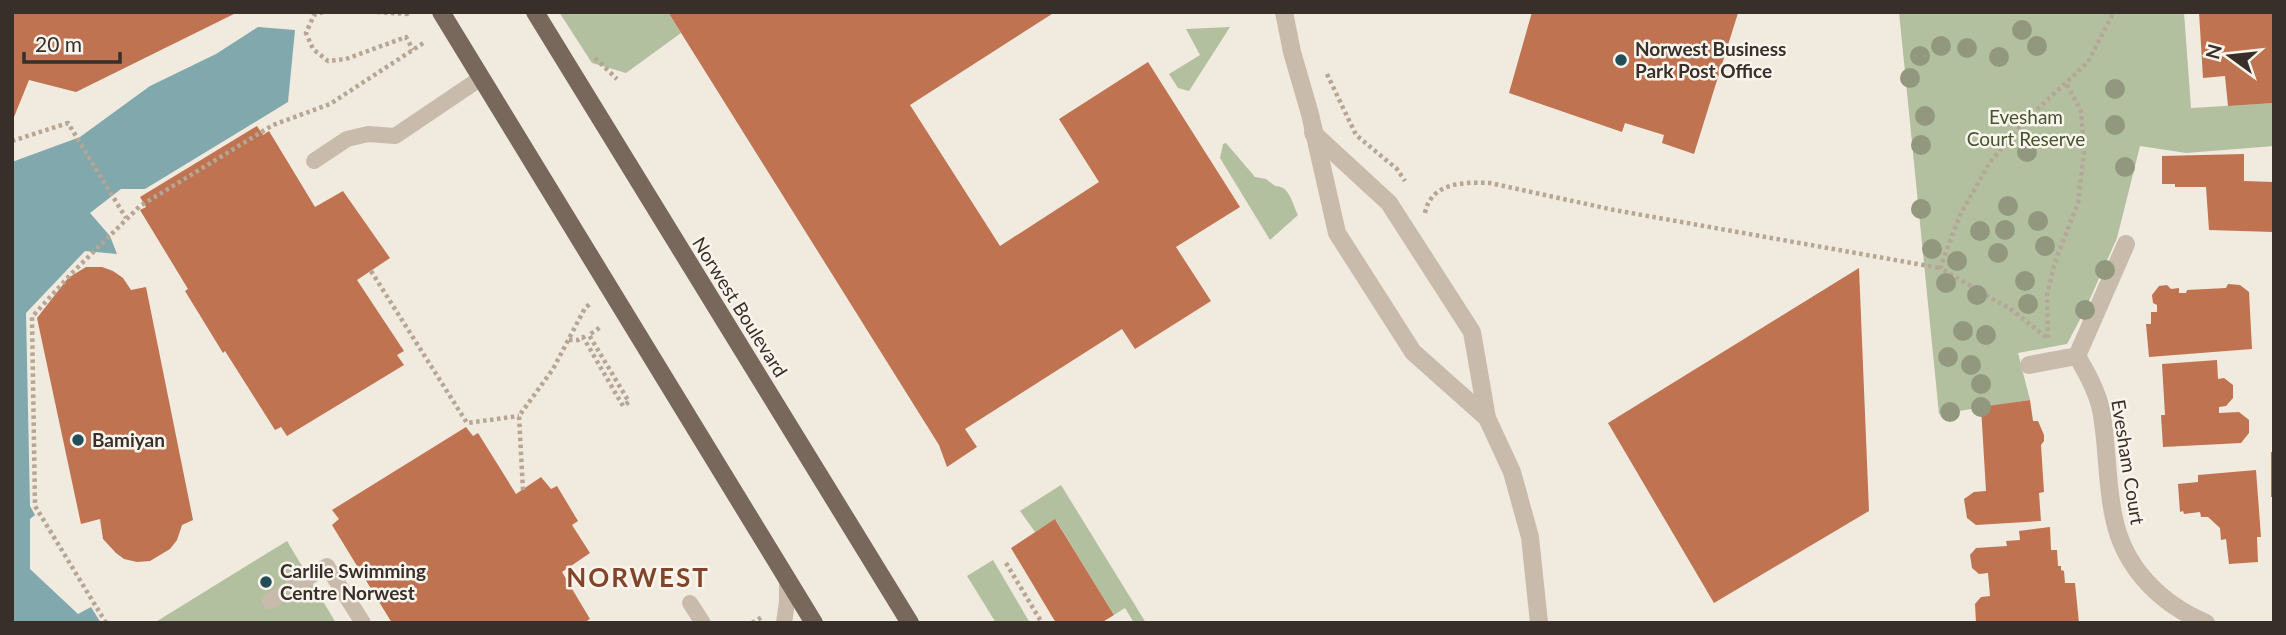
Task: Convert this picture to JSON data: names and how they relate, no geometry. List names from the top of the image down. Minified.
{"streets":{"main road":["Norwest Boulevard"],"street":["Evesham Court"]},"districts":["NORWEST"],"parks":["Evesham Court Reserve"],"places":["Norwest Business Park Post Office","Bamiyan","Carlile Swimming Centre Norwest"],"scale_bar":"20 m","north":"left"}
